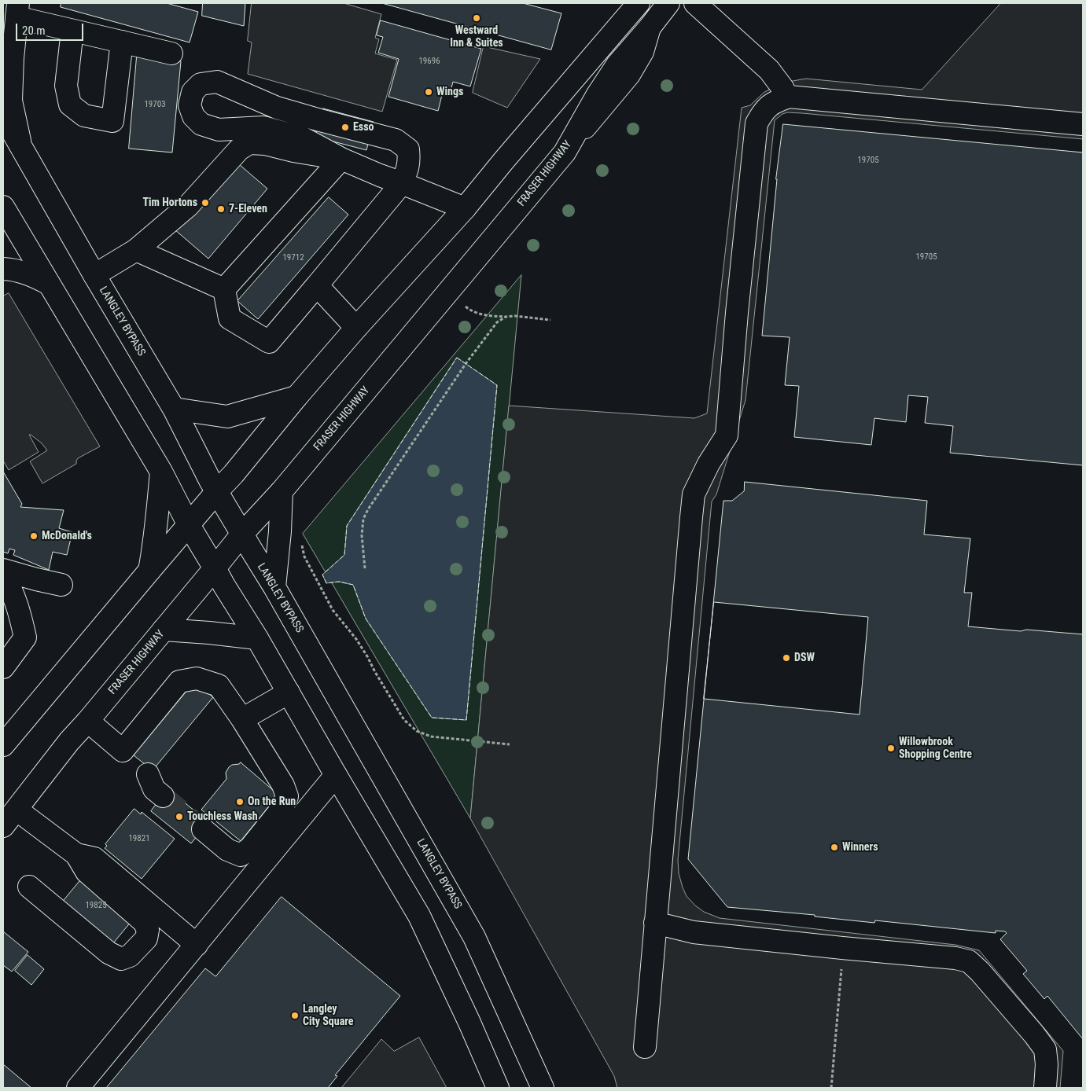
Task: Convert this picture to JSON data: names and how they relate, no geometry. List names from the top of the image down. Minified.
{"streets":{"main road":["FRASER HIGHWAY","LANGLEY BYPASS"]},"crossings":[["FRASER HIGHWAY","LANGLEY BYPASS"]],"places":["Westward Inn & Suites","Wings","Esso","Tim Hortons","7-Eleven","McDonald's","DSW","Willowbrook Shopping Centre","On the Run","Touchless Wash","Winners","Langley City Square"],"house_numbers":["19696","19703","19705","19705","19712","19821","19825"],"scale_bar":"20 m"}
